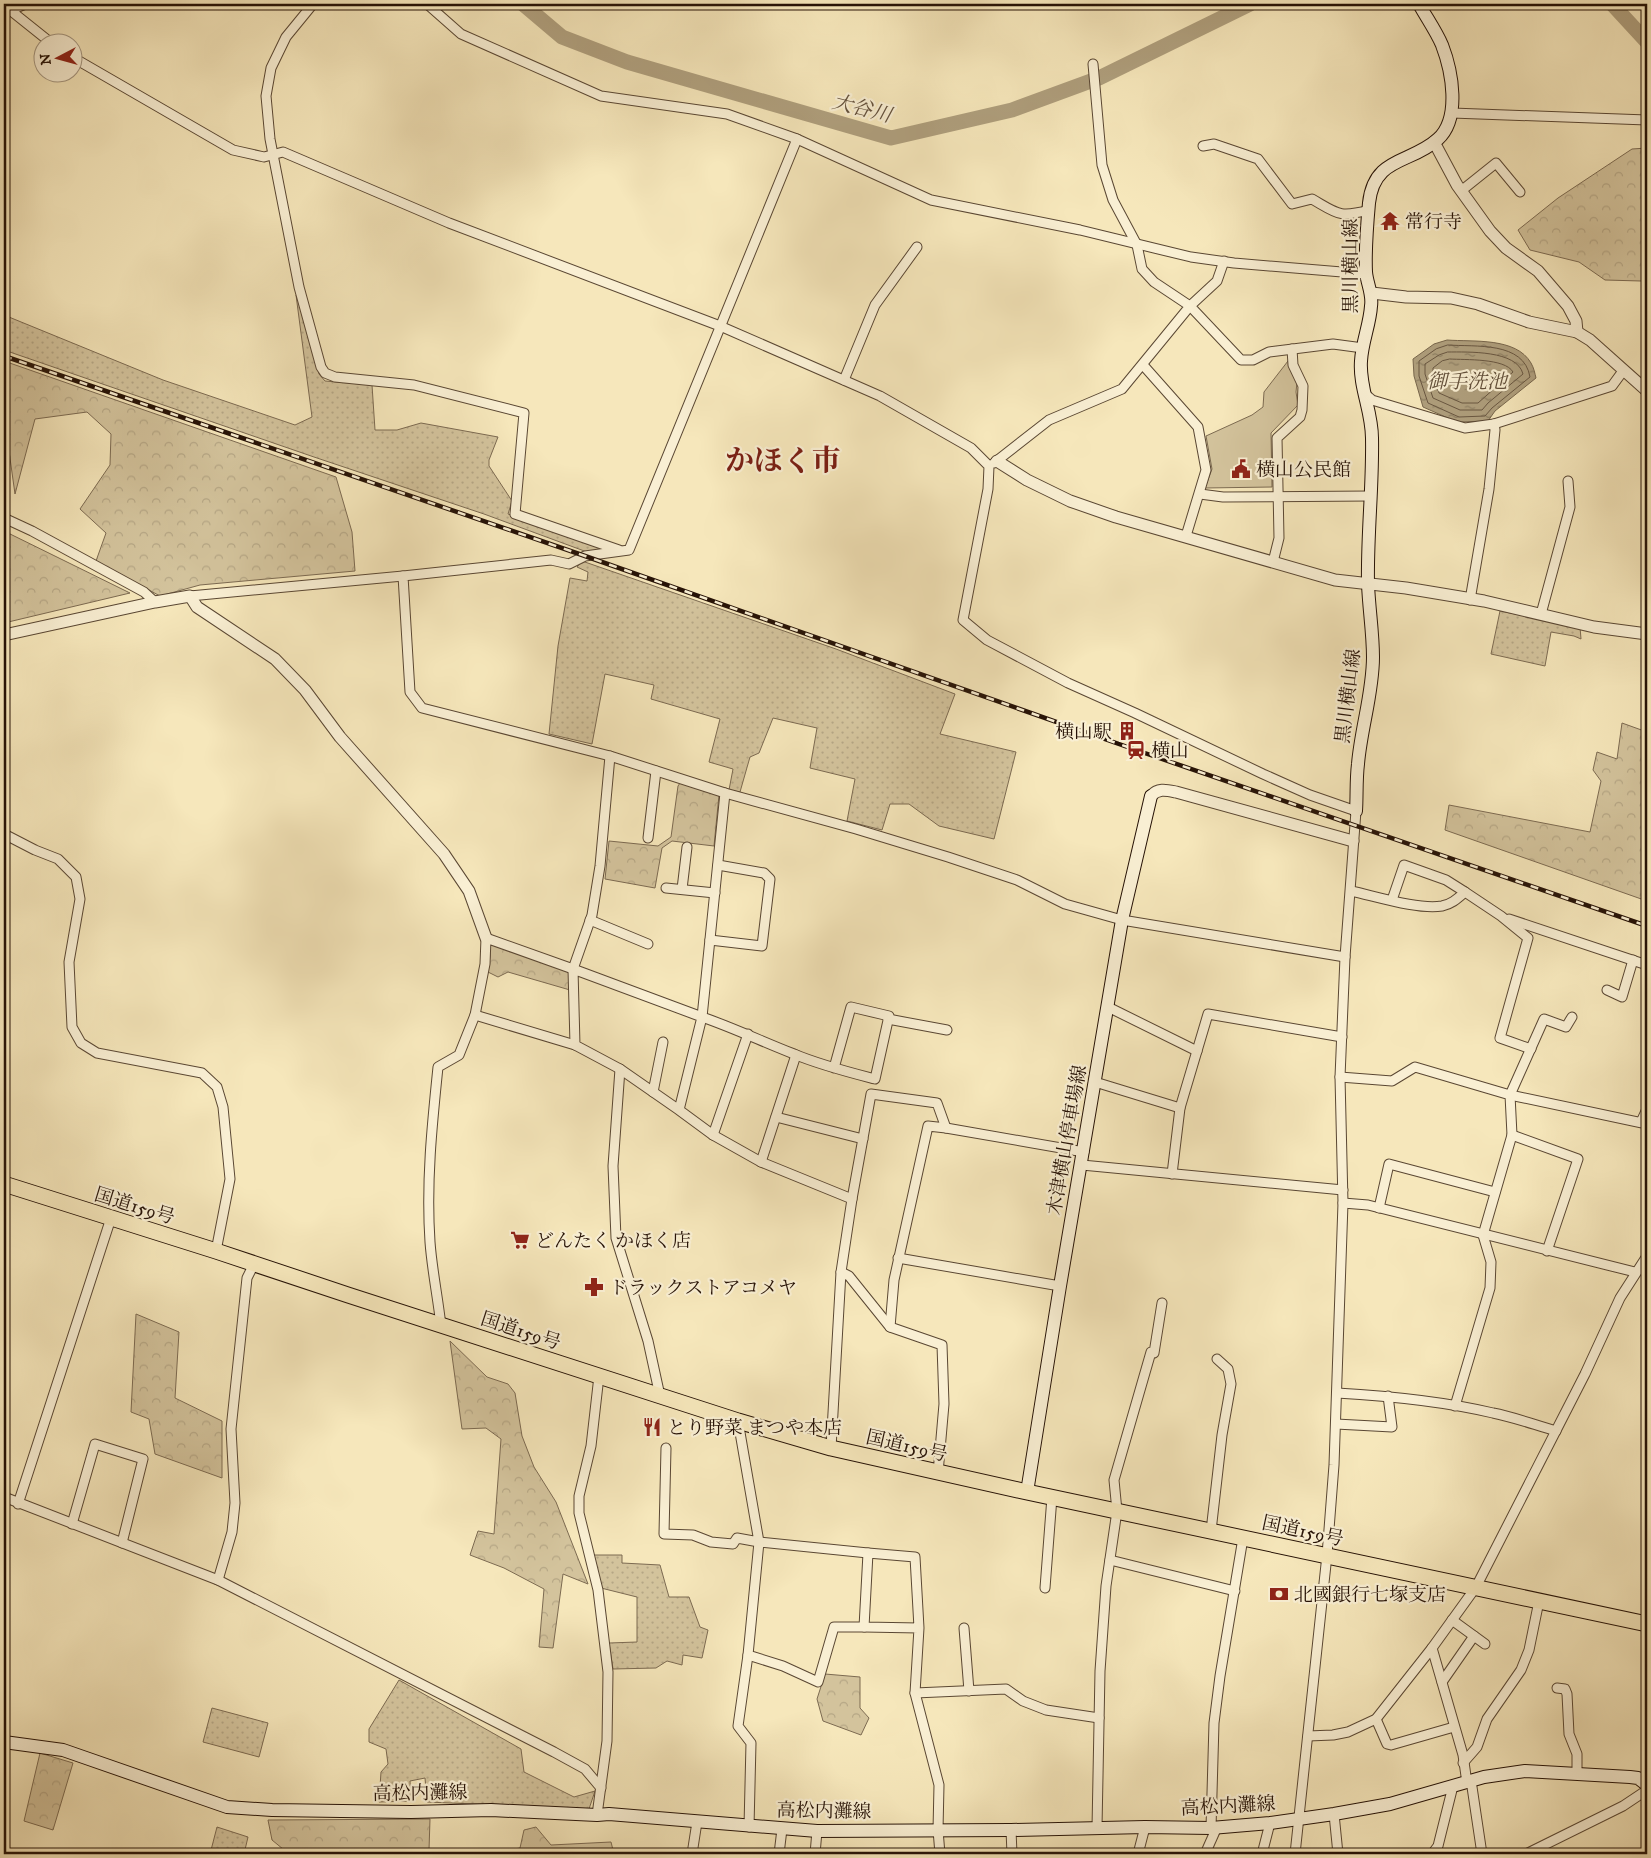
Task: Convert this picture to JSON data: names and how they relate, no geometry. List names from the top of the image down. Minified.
{"streets":{"highway":["国道159号"],"main road":["黒川横山線","木津横山停車場線","高松内灘線"]},"crossings":[["木津横山停車場線","国道159号"]],"districts":["かほく市"],"water":["大谷川","御手洗池"],"places":{"temple":["常行寺"],"public building":["横山公民館"],"building":["横山駅"],"station":["横山"],"supermarket":["どんたく かほく店"],"pharmacy":["ドラックストアコメヤ"],"restaurant":["とり野菜 まつや本店"],"bank":["北國銀行七塚支店"]},"north":"left"}
